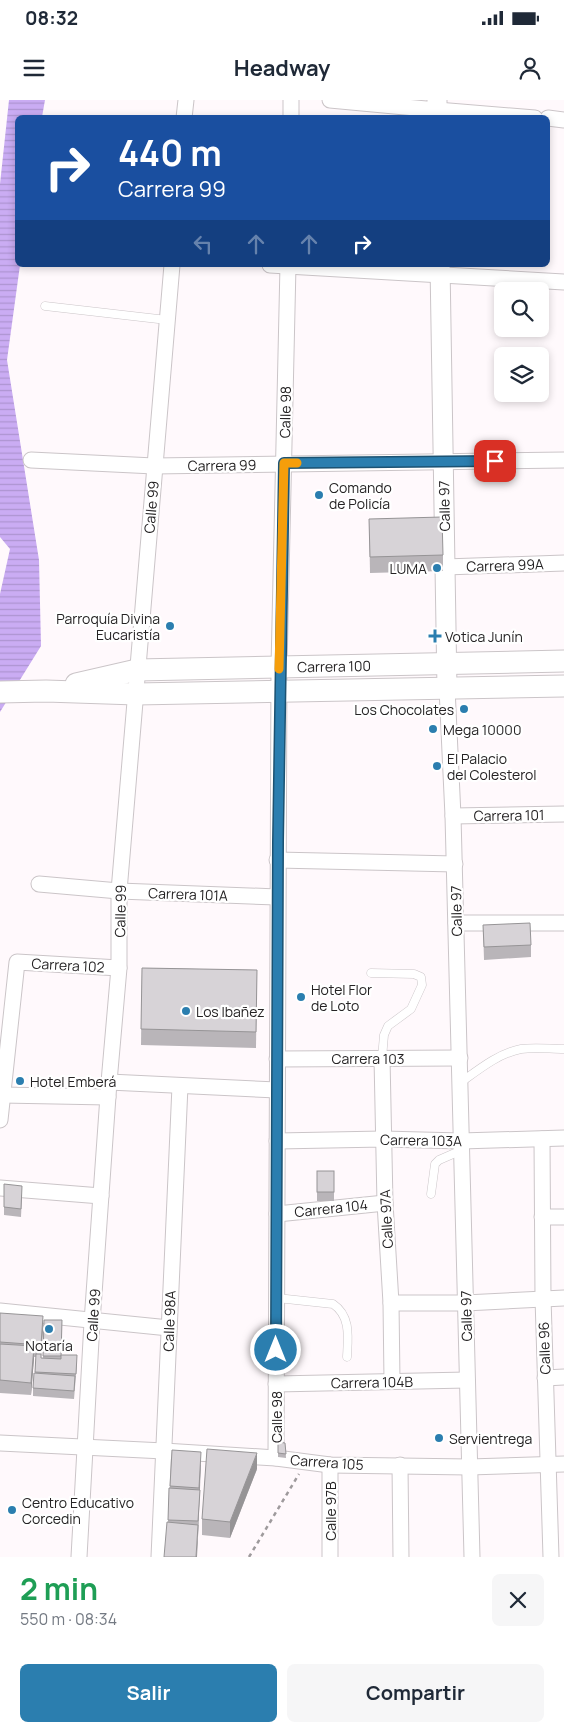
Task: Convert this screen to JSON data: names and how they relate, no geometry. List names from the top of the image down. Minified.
{"streets":{"main road":["Carrera 100"],"street":["Calle 98","Carrera 99","Calle 97","Calle 99","Carrera 99A","Carrera 101","Carrera 101A","Carrera 102","Carrera 103","Carrera 103A","Carrera 104","Calle 97A","Calle 98A","Calle 96","Carrera 104B","Carrera 105","Calle 97B"]},"crossings":[["Calle 98","Carrera 99"],["Calle 98","Carrera 100"],["Calle 98","Carrera 101A"],["Calle 98","Carrera 103"],["Calle 98","Carrera 103A"],["Calle 98","Carrera 104"],["Calle 98","Carrera 104B"],["Calle 98","Carrera 105"],["Carrera 99","Calle 97"],["Carrera 99","Calle 99"],["Calle 97","Carrera 99A"],["Calle 97","Carrera 100"],["Calle 97","Carrera 101"],["Calle 97","Carrera 103"],["Calle 97","Carrera 103A"],["Calle 97","Carrera 104B"],["Calle 97","Carrera 105"],["Calle 99","Carrera 100"],["Calle 99","Carrera 101A"],["Calle 99","Carrera 102"],["Calle 99","Carrera 105"],["Carrera 103","Calle 97A"],["Carrera 103A","Calle 97A"],["Carrera 103A","Calle 96"],["Carrera 104","Calle 97A"],["Calle 97A","Carrera 104B"],["Calle 98A","Carrera 105"],["Calle 96","Carrera 105"],["Carrera 105","Calle 97B"]],"places":{"other":["Comando de Policía","LUMA","Parroquía Divina Eucaristía","Los Chocolates","Mega 10000","El Palacio del Colesterol","Hotel Flor de Loto","Los Ibañez","Hotel Emberá","Notaría","Servientrega","Centro Educativo Corcedin"],"health":["Votica Junín"]},"page":{"status":"08:32","header":"Headway","turn":["440 m","Carrera 99"],"heading":["2 min","550 m · 08:34"],"buttons":["Salir","Compartir"]}}
